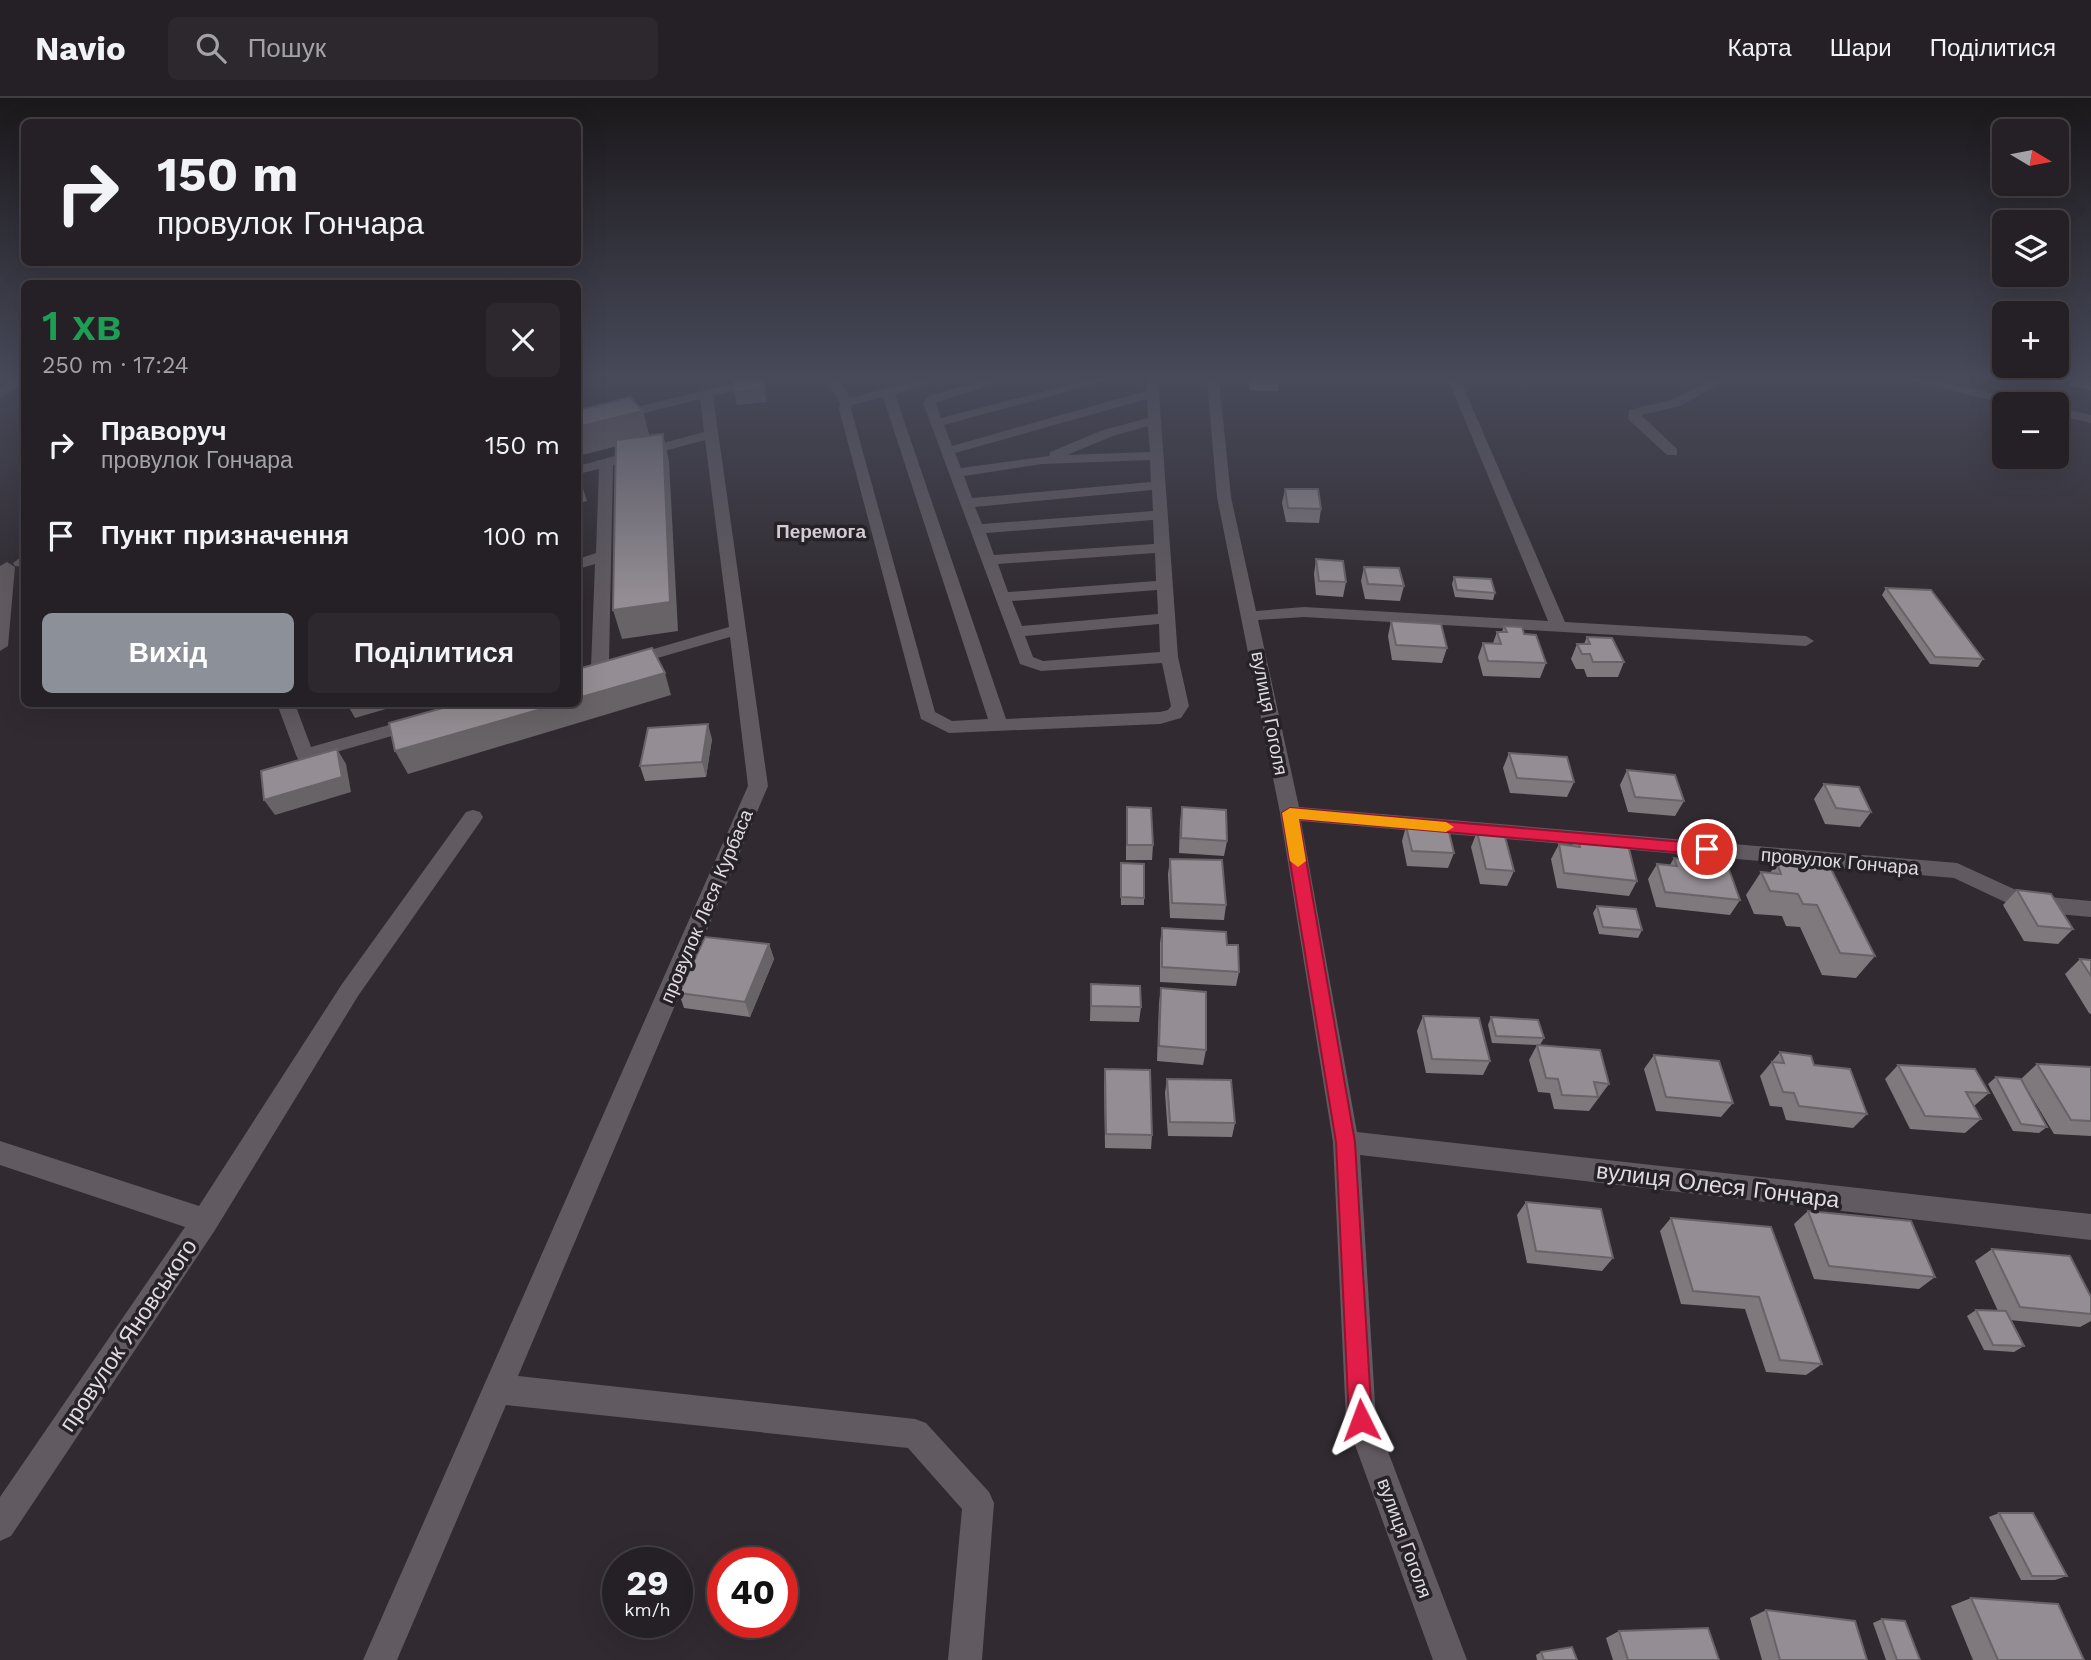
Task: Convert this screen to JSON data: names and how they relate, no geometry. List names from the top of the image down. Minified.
{"streets":{"street":["вулиця Гоголя","провулок Гончара","провулок Леся Курбаса","вулиця Олеся Гончара","провулок Яновського"]},"crossings":[["вулиця Гоголя","провулок Гончара"],["вулиця Гоголя","вулиця Олеся Гончара"]],"districts":["Перемога"],"north":"right","page":{"header":"Navio","search":"Пошук","nav":["Карта","Шари","Поділитися"],"map_buttons":["+","−"],"turn":["150 m","провулок Гончара"],"heading":["1 хв","250 m · 17:24"],"list":[{"name":"Праворуч","note":"провулок Гончара","value":"150 m"},{"name":"Пункт призначення","value":"100 m"}],"buttons":["Вихід","Поділитися"],"speed":"29 km/h","limit":"40"}}
